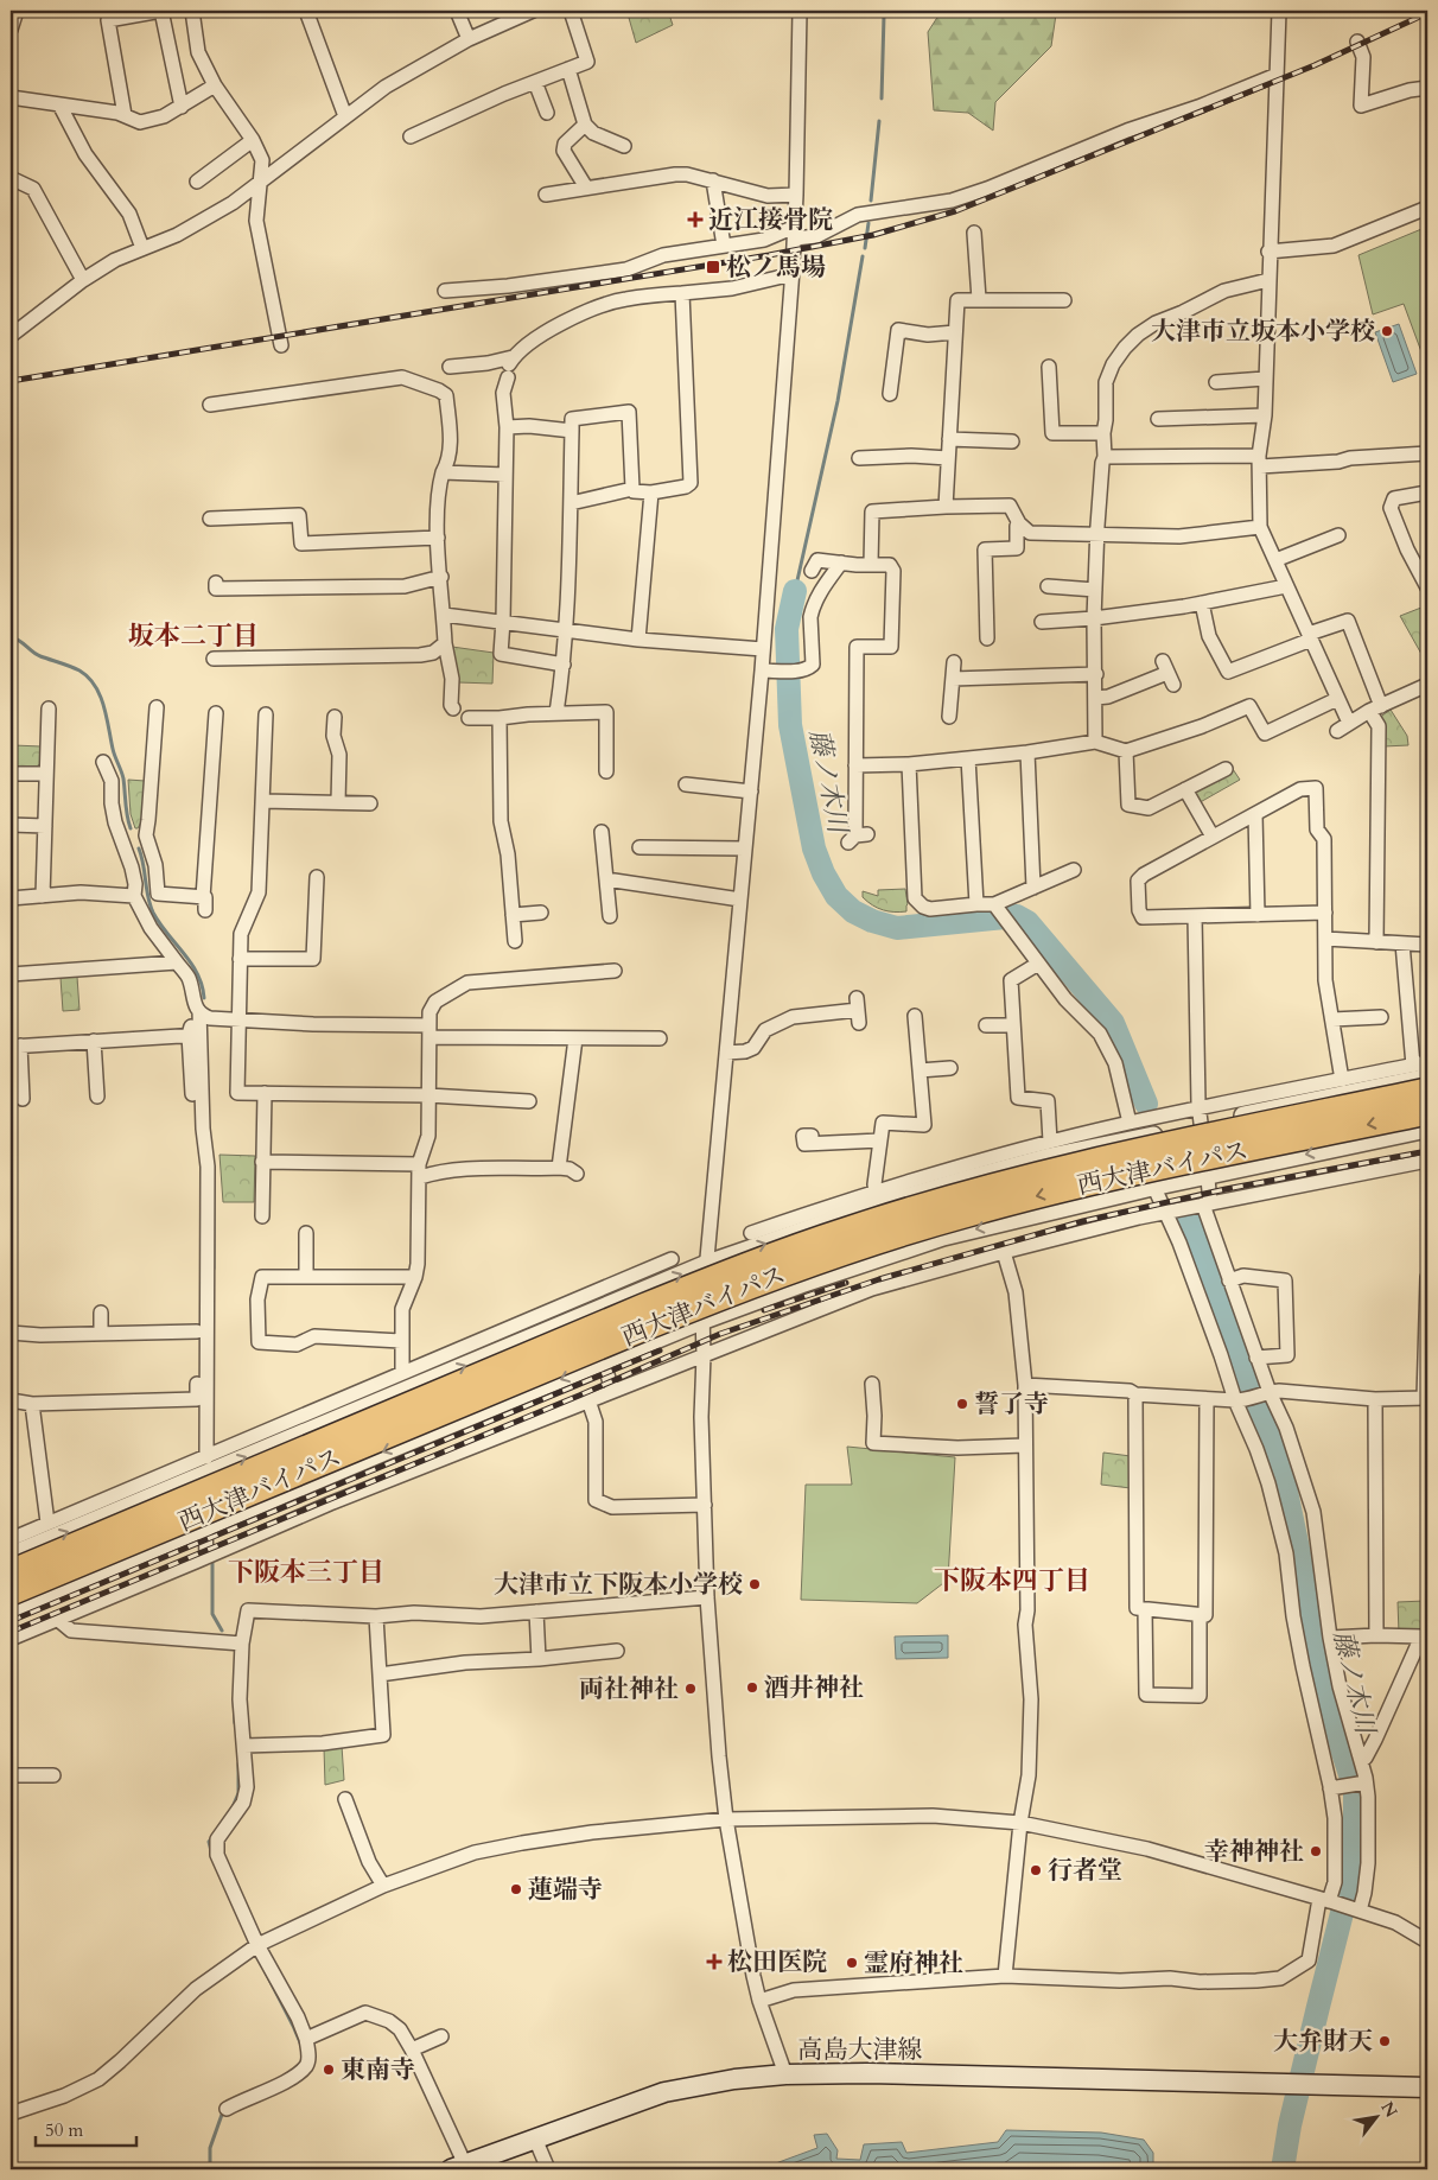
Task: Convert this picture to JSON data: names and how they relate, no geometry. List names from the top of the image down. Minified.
{"streets":{"highway":["西大津バイパス"],"main road":["高島大津線"]},"districts":["坂本二丁目","下阪本三丁目","下阪本四丁目"],"water":["藤ノ木川"],"places":{"health":["近江接骨院","松田医院"],"transit":["松ノ馬場"],"other":["大津市立坂本小学校","誓了寺","大津市立下阪本小学校","酒井神社","両社神社","幸神神社","行者堂","蓮端寺","霊府神社","大弁財天","東南寺"]},"scale_bar":"50 m","north":"top right"}
